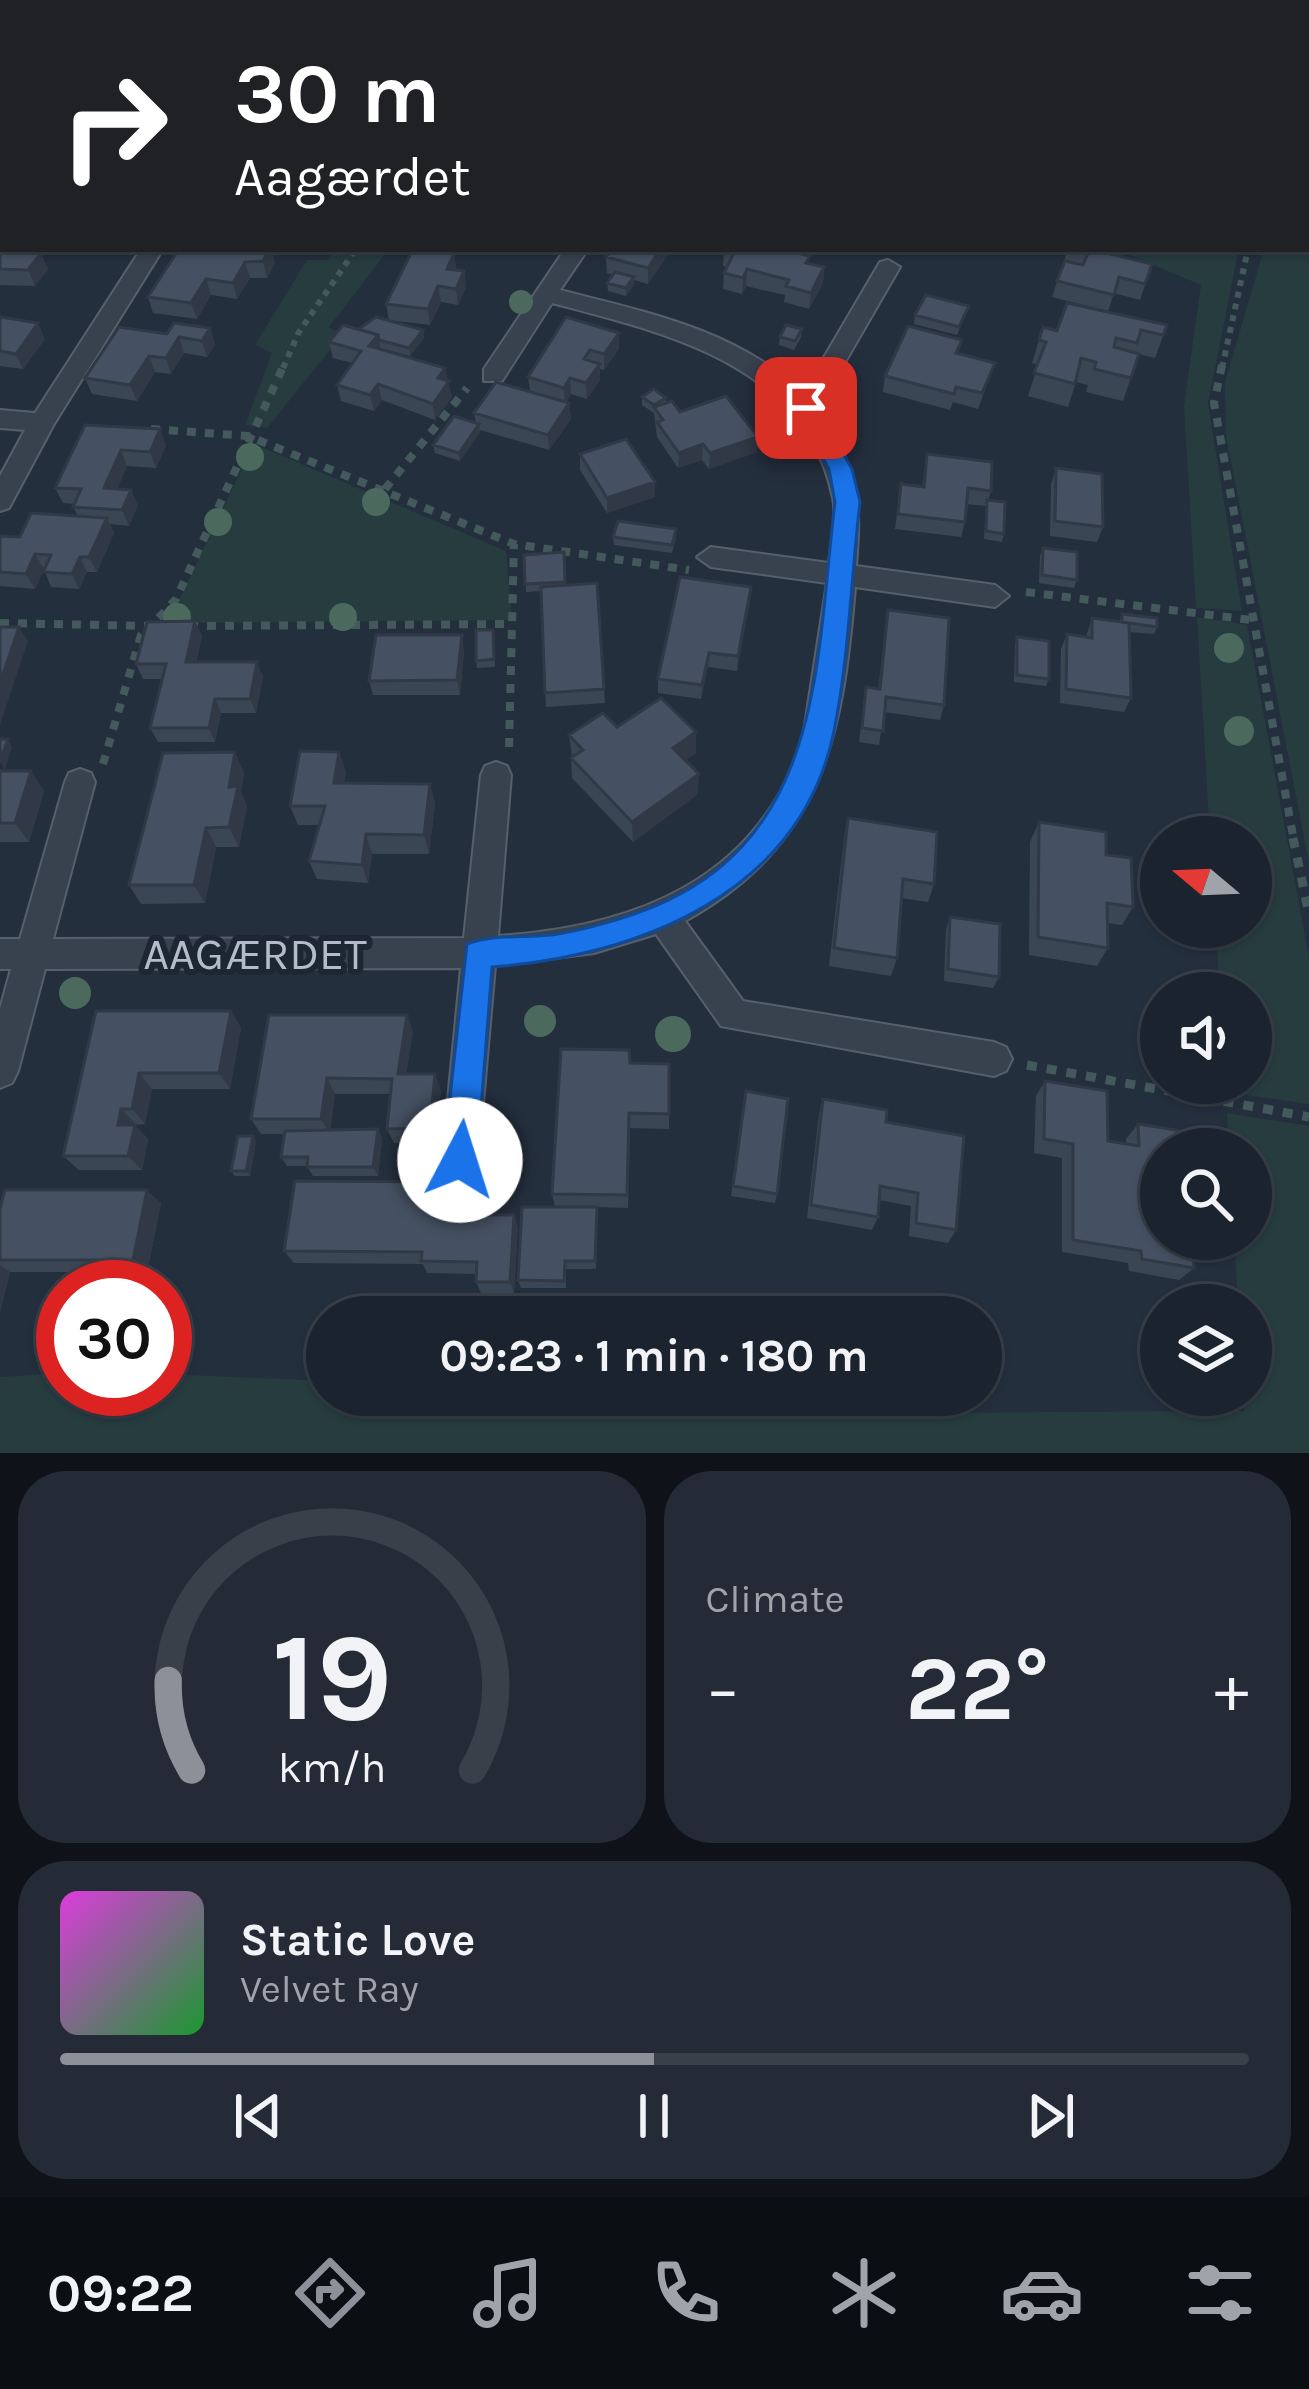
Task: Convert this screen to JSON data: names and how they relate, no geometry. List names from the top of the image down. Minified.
{"streets":{"street":["AAGÆRDET"]},"north":"left","page":{"turn":["30 m","Aagærdet"],"limit":"30","trip":"09:23 · 1 min · 180 m","tile":"Climate","heat":["−","22°","+"],"song":["Static Love","Velvet Ray"],"tabs":"09:22","gauge":["19","km/h"]}}
